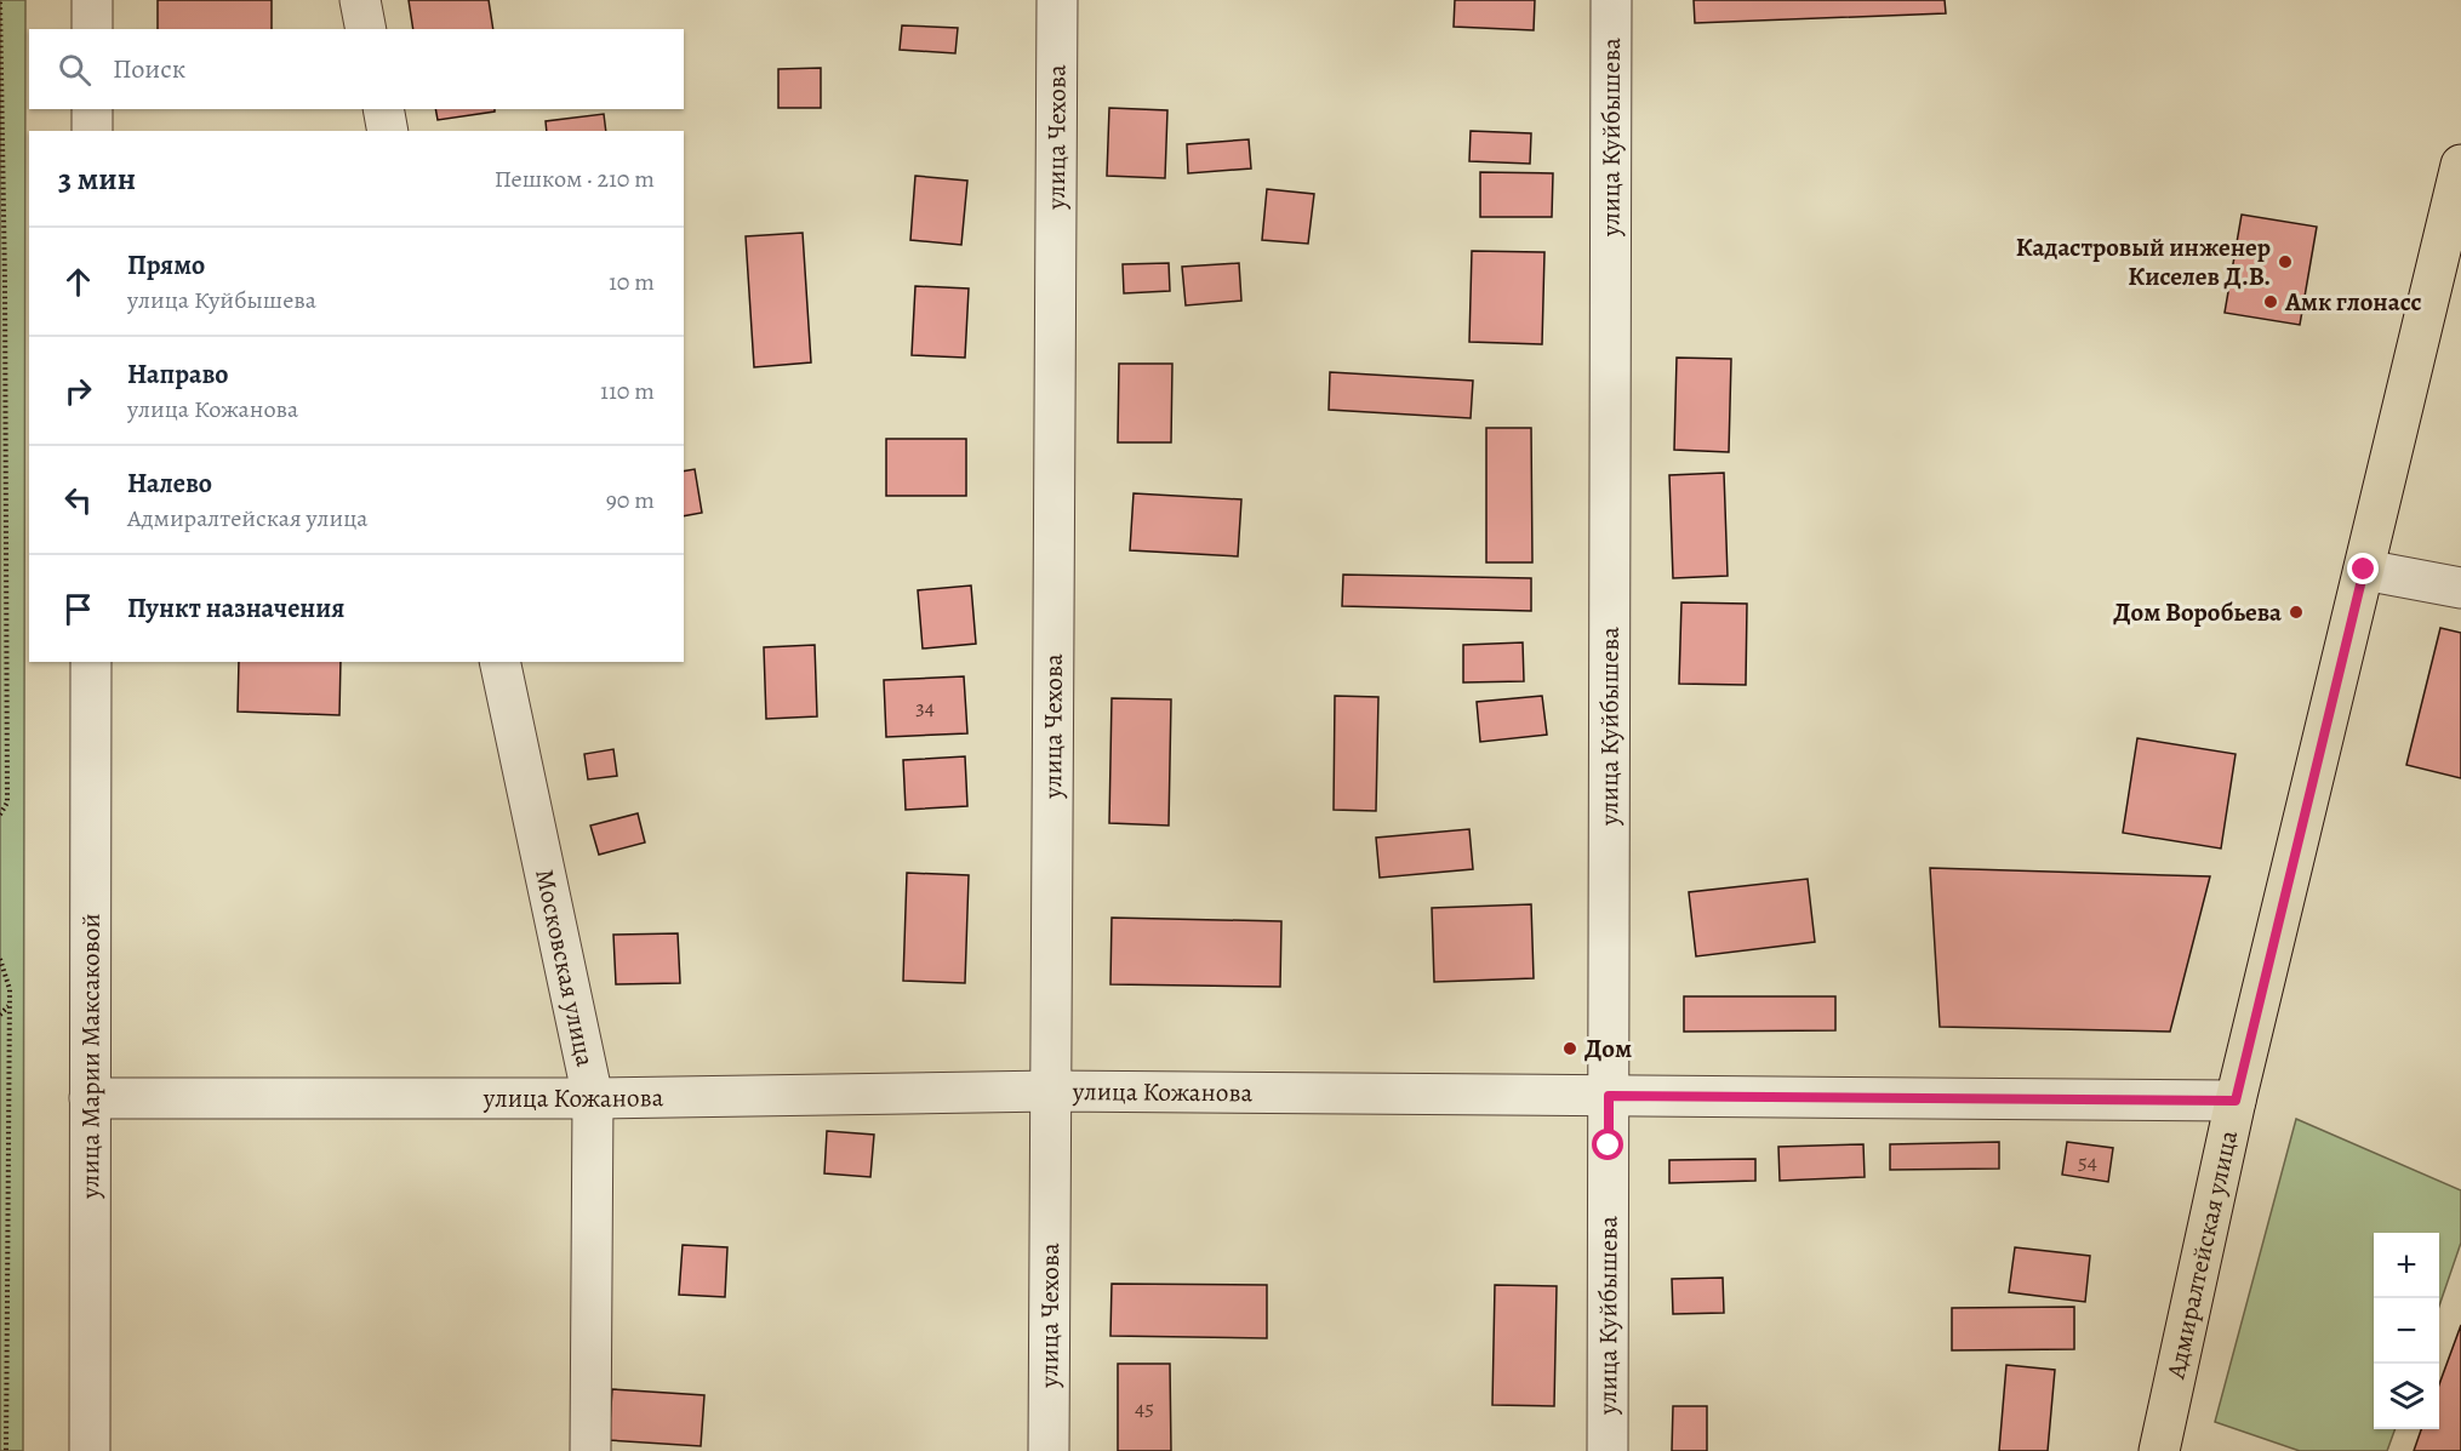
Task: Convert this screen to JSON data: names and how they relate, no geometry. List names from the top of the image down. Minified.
{"streets":{"main road":["Адмиралтейская улица"],"street":["улица Чехова","улица Куйбышева","Московская улица","улица Марии Максаковой","улица Кожанова"]},"crossings":[["улица Чехова","улица Кожанова"],["улица Куйбышева","улица Кожанова"],["Московская улица","улица Кожанова"],["улица Марии Максаковой","улица Кожанова"],["улица Кожанова","Адмиралтейская улица"]],"places":["Кадастровый инженер Киселев Д.В.","Амк глонасс","Дом Воробьева","Дом"],"house_numbers":["34","54","45"],"page":{"search":"Поиск","heading":["3 мин","Пешком · 210 m"],"list":[["Прямо","улица Куйбышева","10 m"],["Направо","улица Кожанова","110 m"],["Налево","Адмиралтейская улица","90 m"],"Пункт назначения"],"map_buttons":["+","−"]}}
